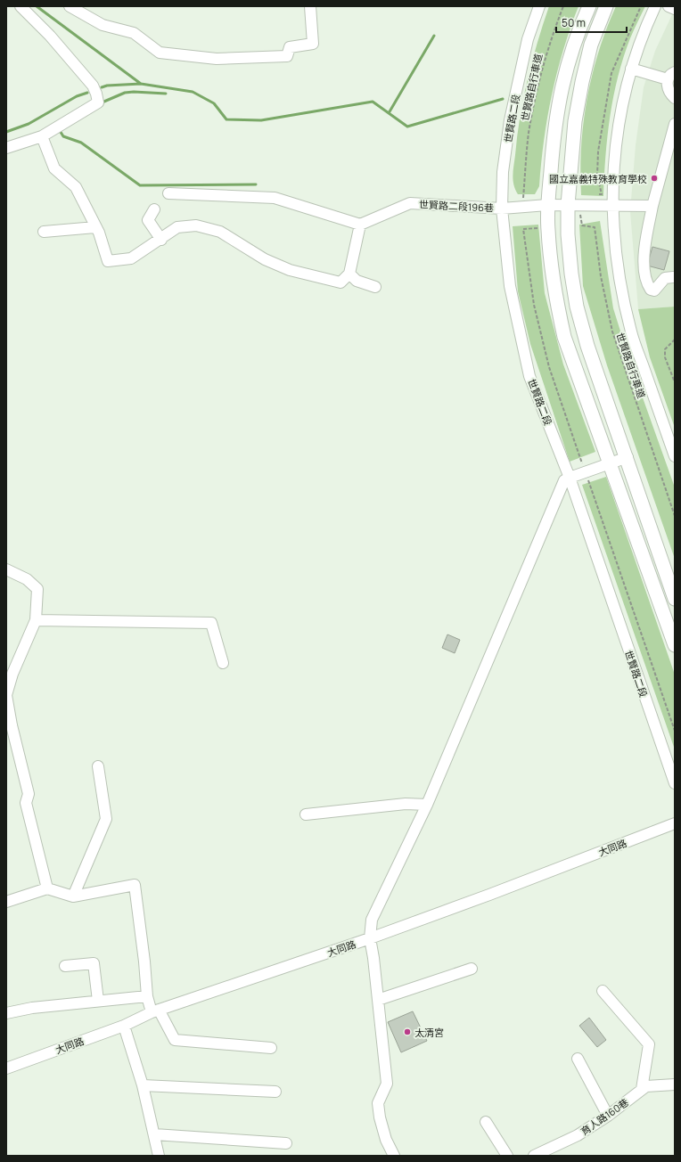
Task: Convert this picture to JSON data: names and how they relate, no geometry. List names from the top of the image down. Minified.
{"streets":{"street":["世賢路二段","世賢路二段196巷","大同路","育人路160巷"],"path":["世賢路自行車道"]},"crossings":[["世賢路二段","世賢路二段196巷"]],"places":["國立嘉義特殊教育學校","太清宮"],"scale_bar":"50 m"}
